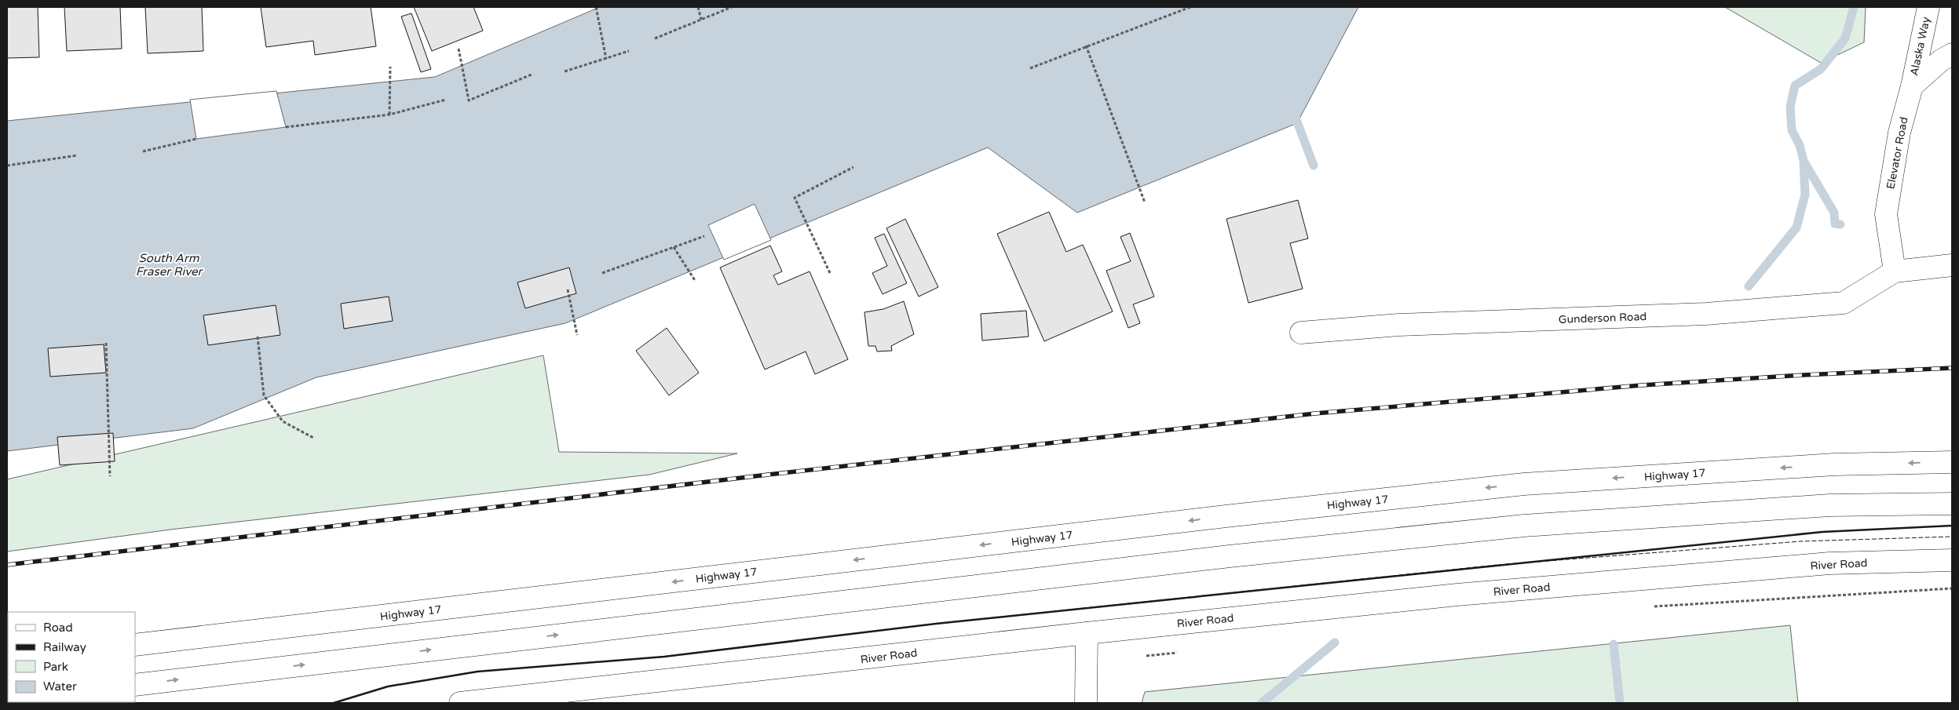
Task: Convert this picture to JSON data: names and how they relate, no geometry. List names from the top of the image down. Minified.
{"streets":{"main road":["Alaska Way","Elevator Road","Gunderson Road","Highway 17","River Road"]},"crossings":[["Alaska Way","Elevator Road"],["Elevator Road","Gunderson Road"]],"water":["South Arm Fraser River"],"legend":["Road","Railway","Park","Water"]}
